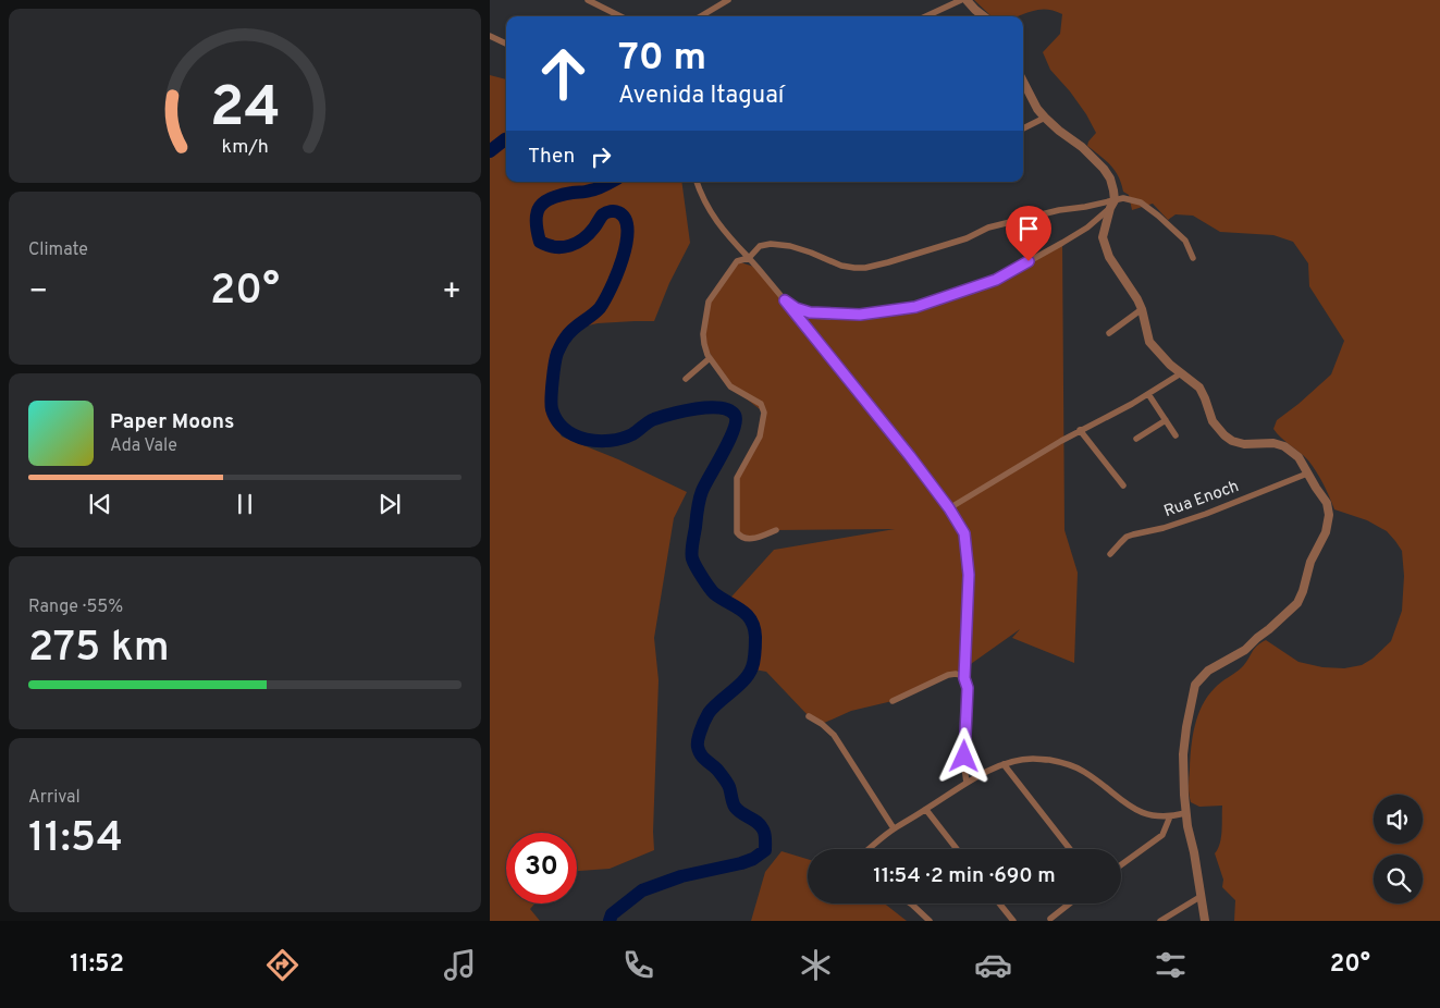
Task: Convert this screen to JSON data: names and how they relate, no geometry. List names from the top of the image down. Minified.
{"streets":{"street":["Rua Enoch"]},"page":{"turn":["70 m","Avenida Itaguaí"],"then":"Then","tile":["Climate",["Range · 55%","275 km"],["Arrival","11:54"]],"heat":["−","20°","+"],"song":["Paper Moons","Ada Vale"],"limit":"30","trip":"11:54 · 2 min · 690 m","tabs":["11:52","20°"],"gauge":["24","km/h"]}}
